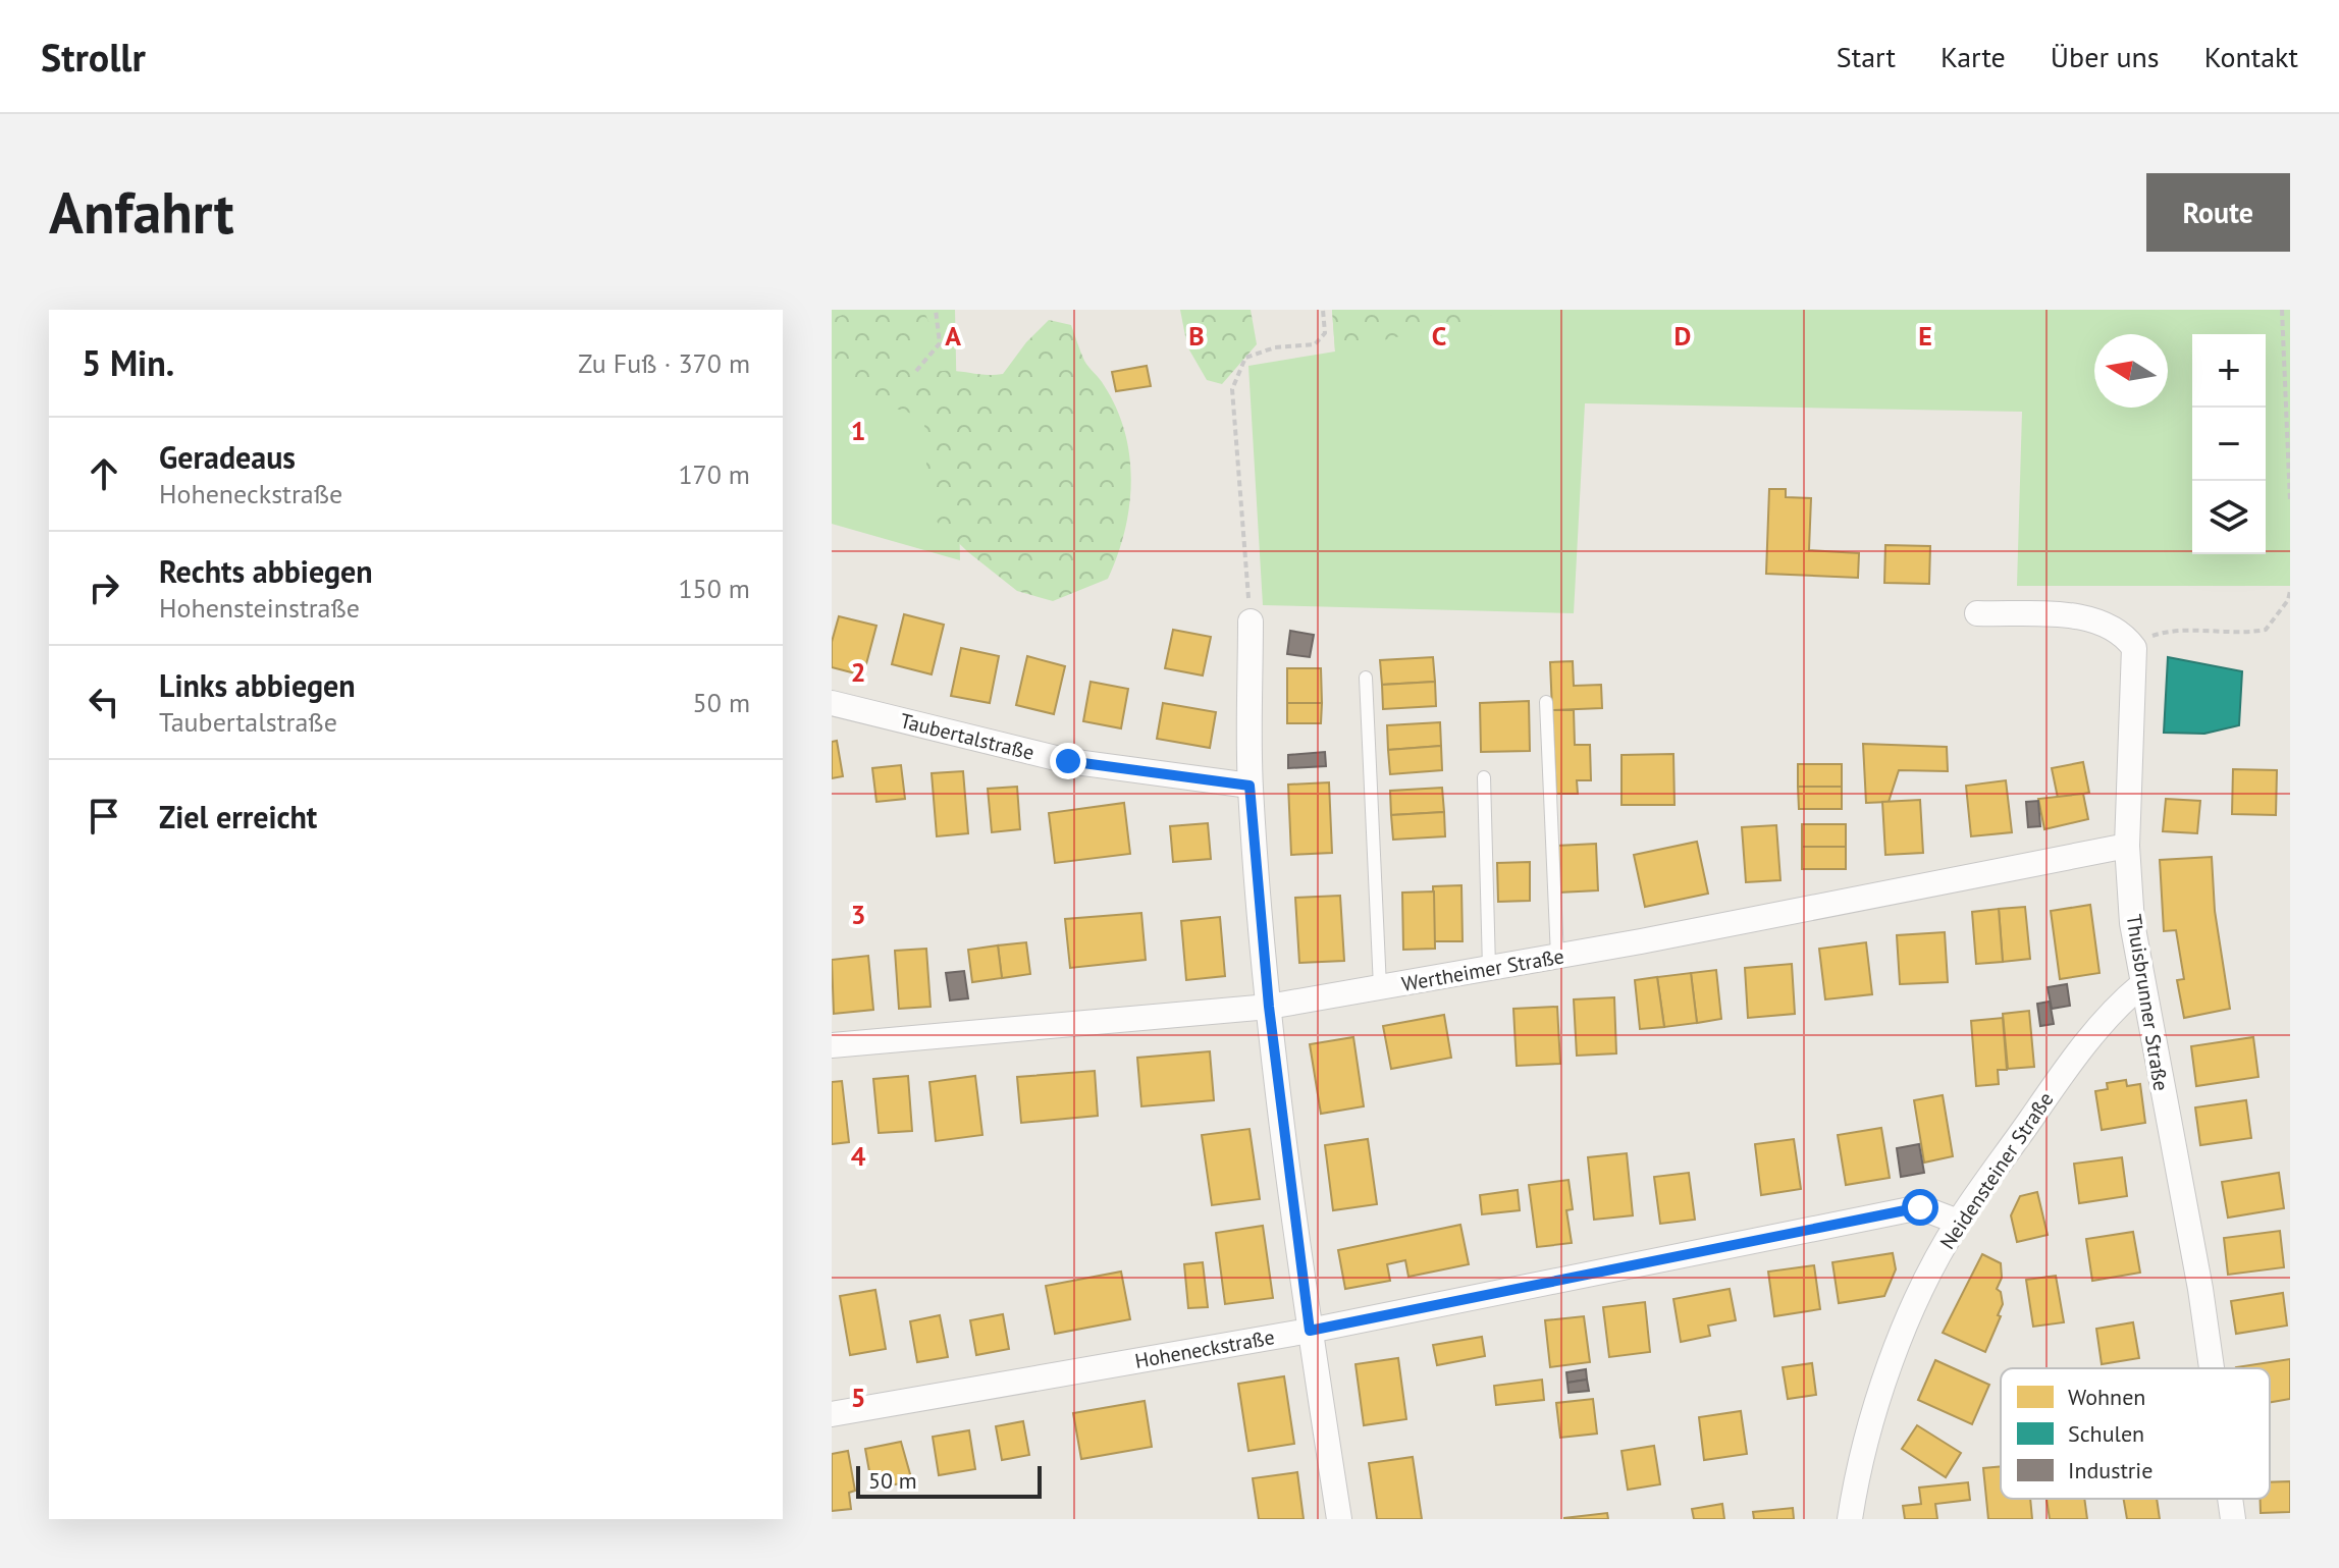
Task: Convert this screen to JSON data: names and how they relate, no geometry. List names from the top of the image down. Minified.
{"streets":{"street":["Taubertalstraße","Wertheimer Straße","Thuisbrunner Straße","Neidensteiner Straße","Hoheneckstraße"]},"crossings":[["Wertheimer Straße","Thuisbrunner Straße"],["Thuisbrunner Straße","Neidensteiner Straße"],["Neidensteiner Straße","Hoheneckstraße"]],"legend":["Wohnen","Schulen","Industrie"],"scale_bar":"50 m","north":"left","page":{"header":"Strollr","nav":["Start","Karte","Über uns","Kontakt"],"buttons":"Route","title":"Anfahrt","heading":["5 Min.","Zu Fuß · 370 m"],"map_buttons":["+","−"],"list":[["Geradeaus","Hoheneckstraße","170 m"],["Rechts abbiegen","Hohensteinstraße","150 m"],["Links abbiegen","Taubertalstraße","50 m"],"Ziel erreicht"],"scale":"50 m"},"grid":{"columns":["A","B","C","D","E"],"rows":["1","2","3","4","5"]}}
